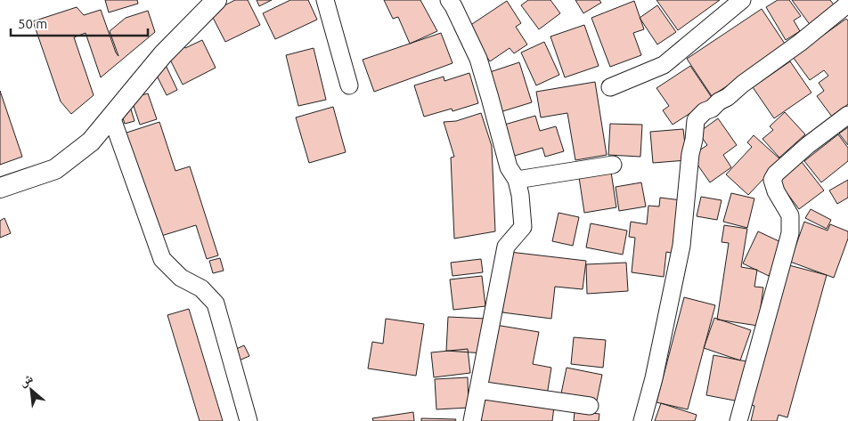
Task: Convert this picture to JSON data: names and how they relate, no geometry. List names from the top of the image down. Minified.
{"scale_bar":"50 m","north":"top left"}
